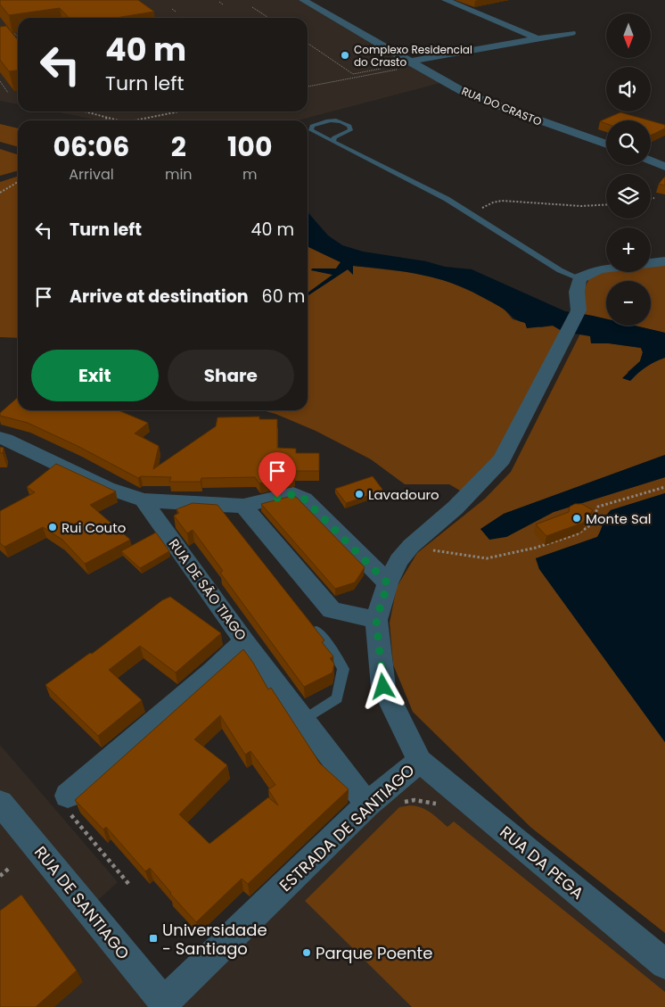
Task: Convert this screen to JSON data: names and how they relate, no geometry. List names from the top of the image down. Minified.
{"streets":{"street":["RUA DO CRASTO","RUA DE SÃO TIAGO","ESTRADA DE SANTIAGO","RUA DA PEGA","RUA DE SANTIAGO"]},"crossings":[["RUA DE SÃO TIAGO","ESTRADA DE SANTIAGO"],["ESTRADA DE SANTIAGO","RUA DA PEGA"],["ESTRADA DE SANTIAGO","RUA DE SANTIAGO"]],"places":{"other":["Complexo Residencial do Crasto","Lavadouro","Monte Sal","Rui Couto","Parque Poente"],"transit":["Universidade - Santiago"]},"north":"bottom","page":{"map_buttons":["+","−"],"turn":["40 m","Turn left"],"eta":["06:06","Arrival","2","min","100","m"],"list":[{"name":"Turn left","value":"40 m"},{"name":"Arrive at destination","value":"60 m"}],"buttons":["Exit","Share"]}}
